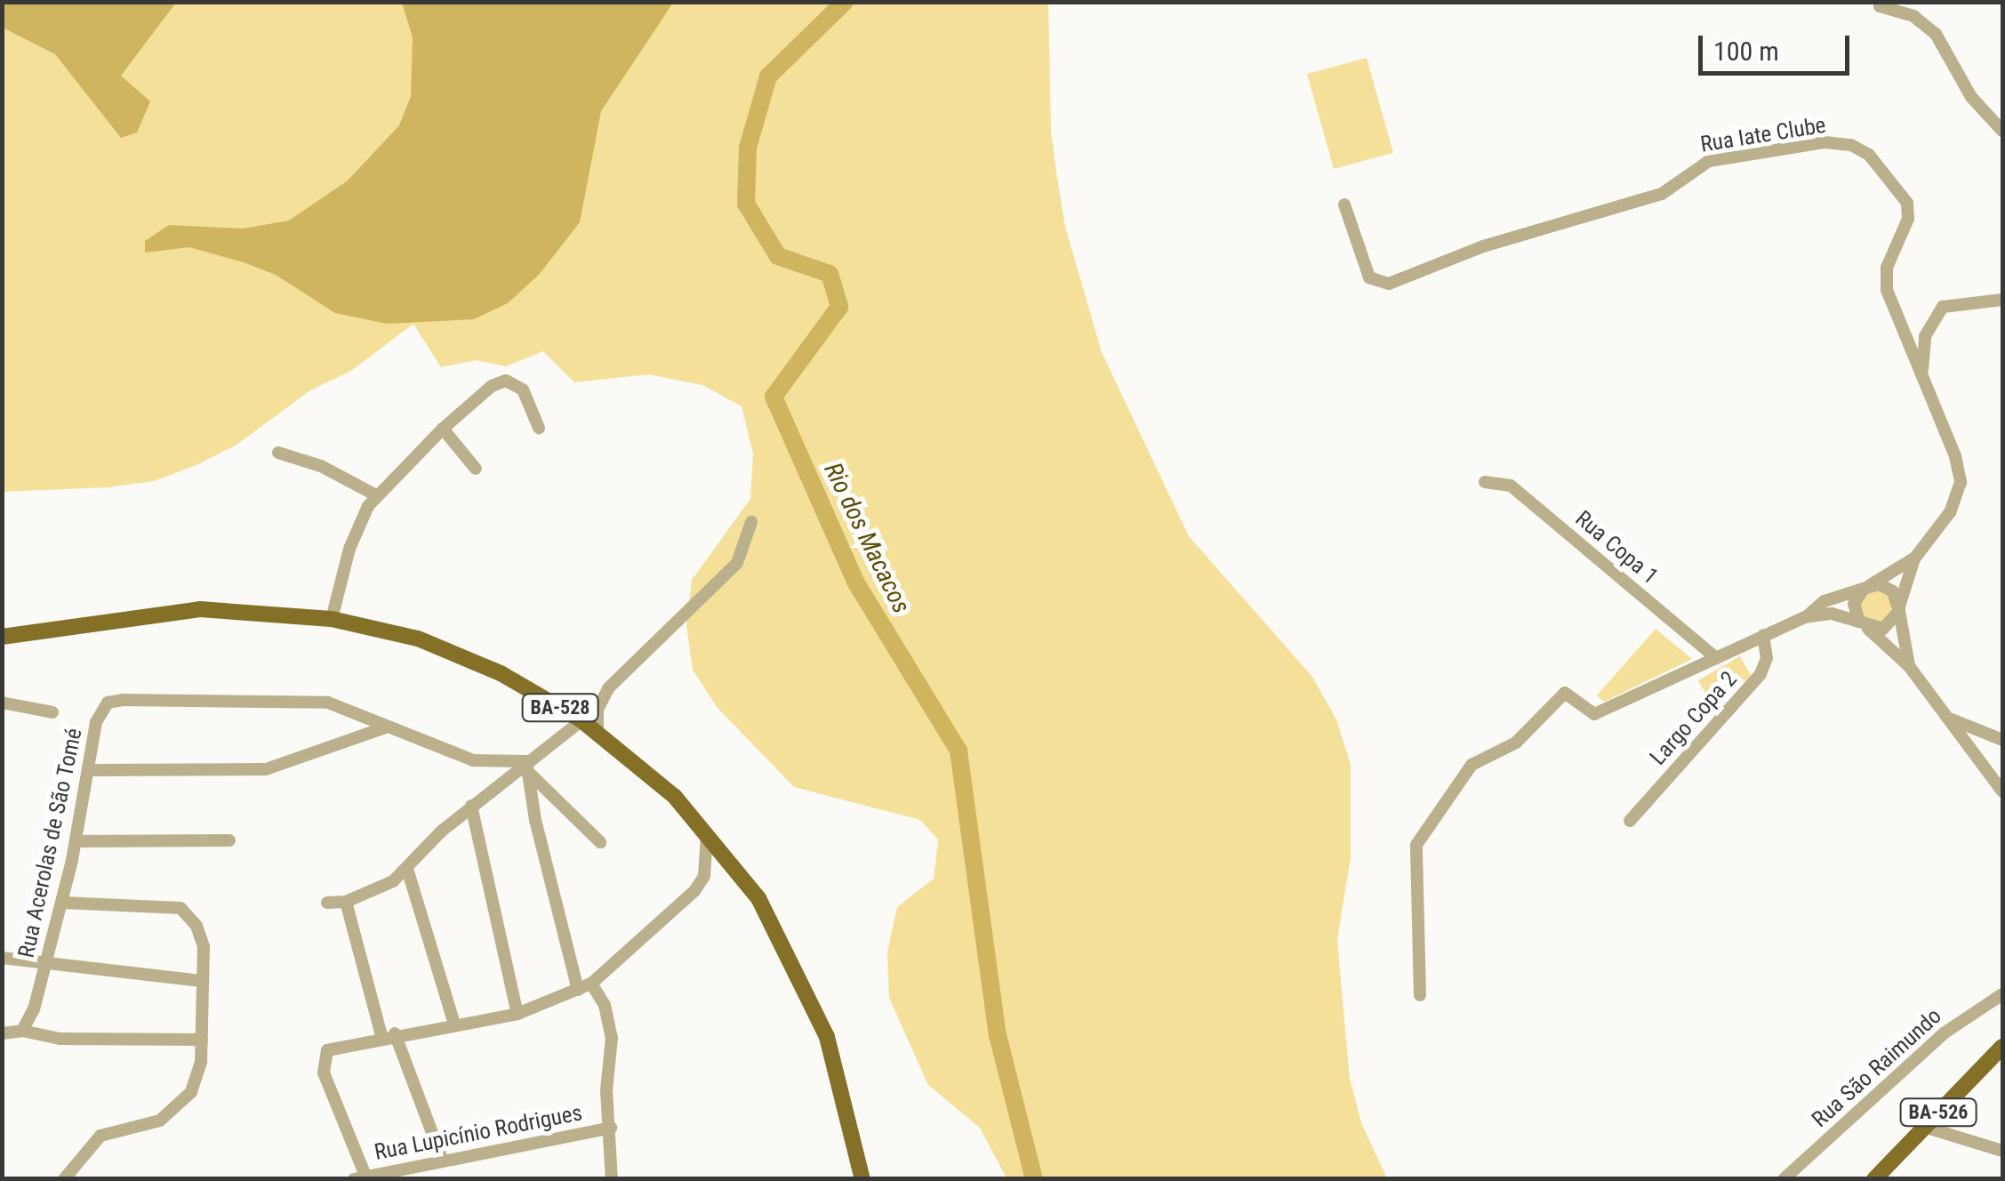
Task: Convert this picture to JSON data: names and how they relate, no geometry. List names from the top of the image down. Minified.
{"streets":{"main road":["BA-528","BA-526"],"street":["Rua Iate Clube","Rua Copa 1","Largo Copa 2","Rua Acerolas de São Tomé","Rua São Raimundo","Rua Lupicínio Rodrigues"]},"water":["Rio dos Macacos"],"scale_bar":"100 m"}
